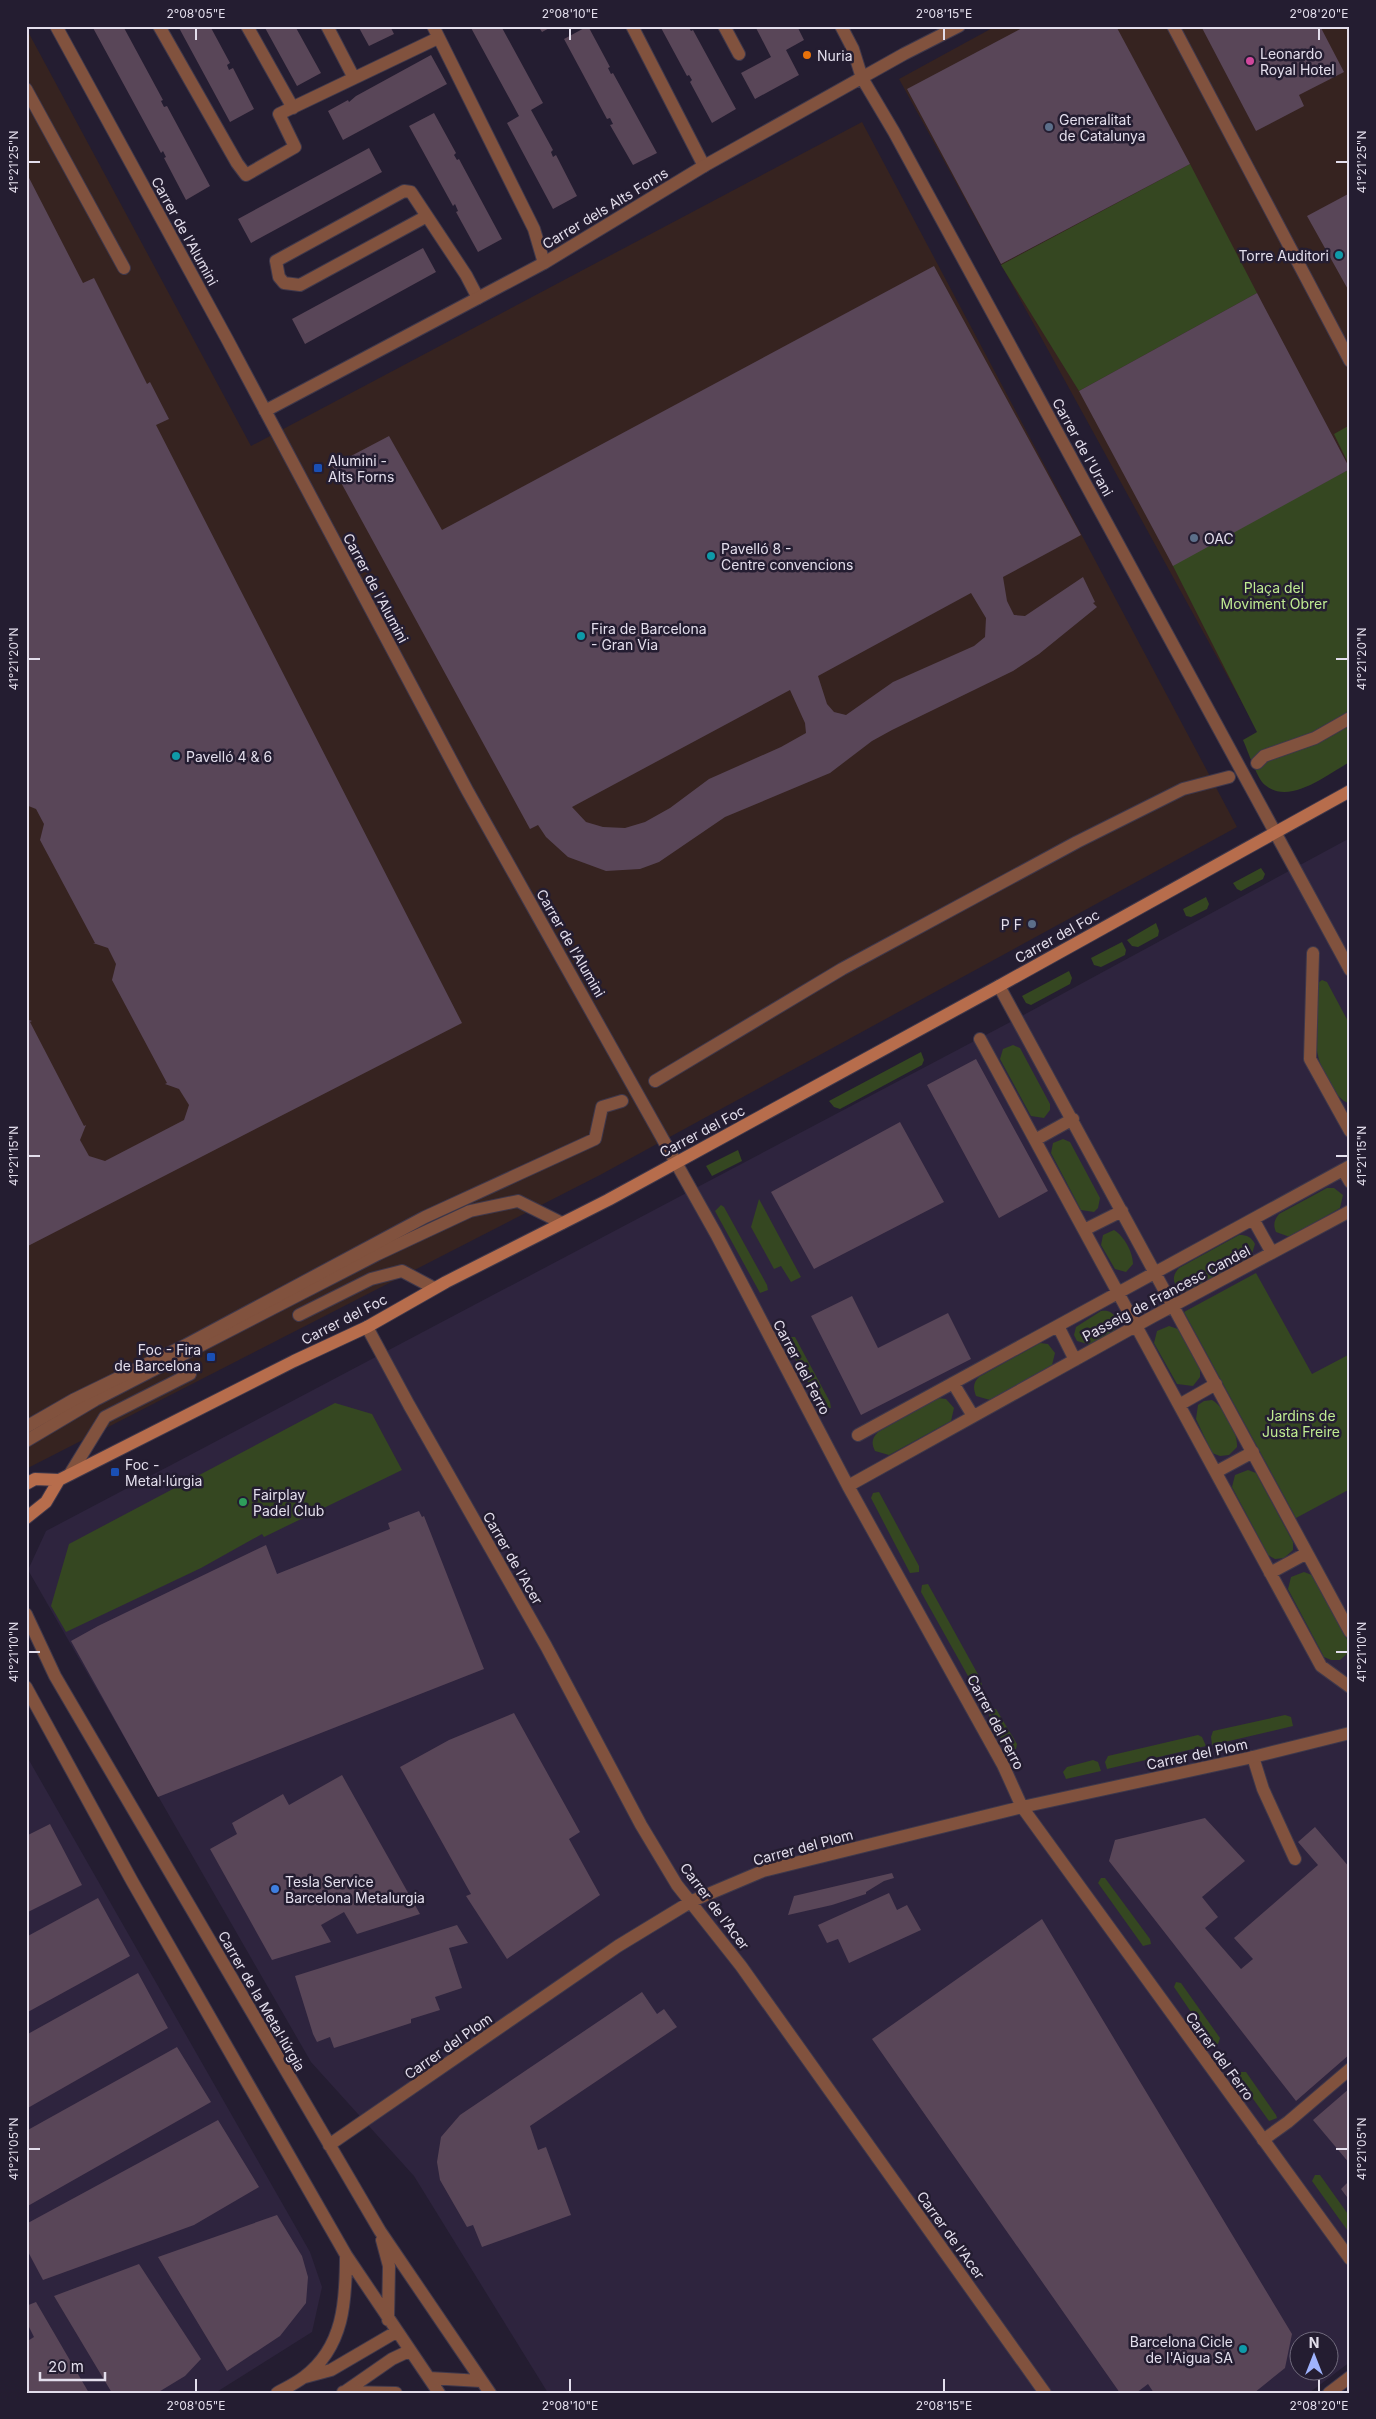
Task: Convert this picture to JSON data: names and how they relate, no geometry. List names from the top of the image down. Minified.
{"streets":{"street":["Carrer dels Alts Forns","Carrer de l'Alumini","Carrer de l'Urani","Carrer del Foc","Passeig de Francesc Candel","Carrer del Ferro","Carrer de l'Acer","Carrer del Plom","Carrer de la Metal·lúrgia"]},"crossings":[["Carrer dels Alts Forns","Carrer de l'Alumini"],["Carrer dels Alts Forns","Carrer de l'Urani"],["Carrer de l'Alumini","Carrer del Foc"],["Carrer de l'Alumini","Carrer del Ferro"],["Carrer de l'Urani","Carrer del Foc"],["Carrer del Foc","Carrer del Ferro"],["Carrer del Foc","Carrer de l'Acer"],["Passeig de Francesc Candel","Carrer del Ferro"],["Carrer del Ferro","Carrer del Plom"],["Carrer de l'Acer","Carrer del Plom"],["Carrer del Plom","Carrer de la Metal·lúrgia"]],"parks":["Plaça del Moviment Obrer","Jardins de Justa Freire"],"places":{"other":["Nuria","Leonardo Royal Hotel","Generalitat de Catalunya","Torre Auditori","OAC","Pavelló 8 - Centre convencions","Fira de Barcelona - Gran Via","Pavelló 4 & 6","P F","Fairplay Padel Club","Tesla Service Barcelona Metalurgia","Barcelona Cicle de l'Aigua SA"],"transit":["Alumini - Alts Forns","Foc - Fira de Barcelona","Foc - Metal·lúrgia"]},"scale_bar":"20 m","north":"top","coordinates":["2°08'05\"E","2°08'10\"E","2°08'15\"E","2°08'20\"E","41°21'25\"N","41°21'20\"N","41°21'15\"N","41°21'10\"N","41°21'05\"N"]}
